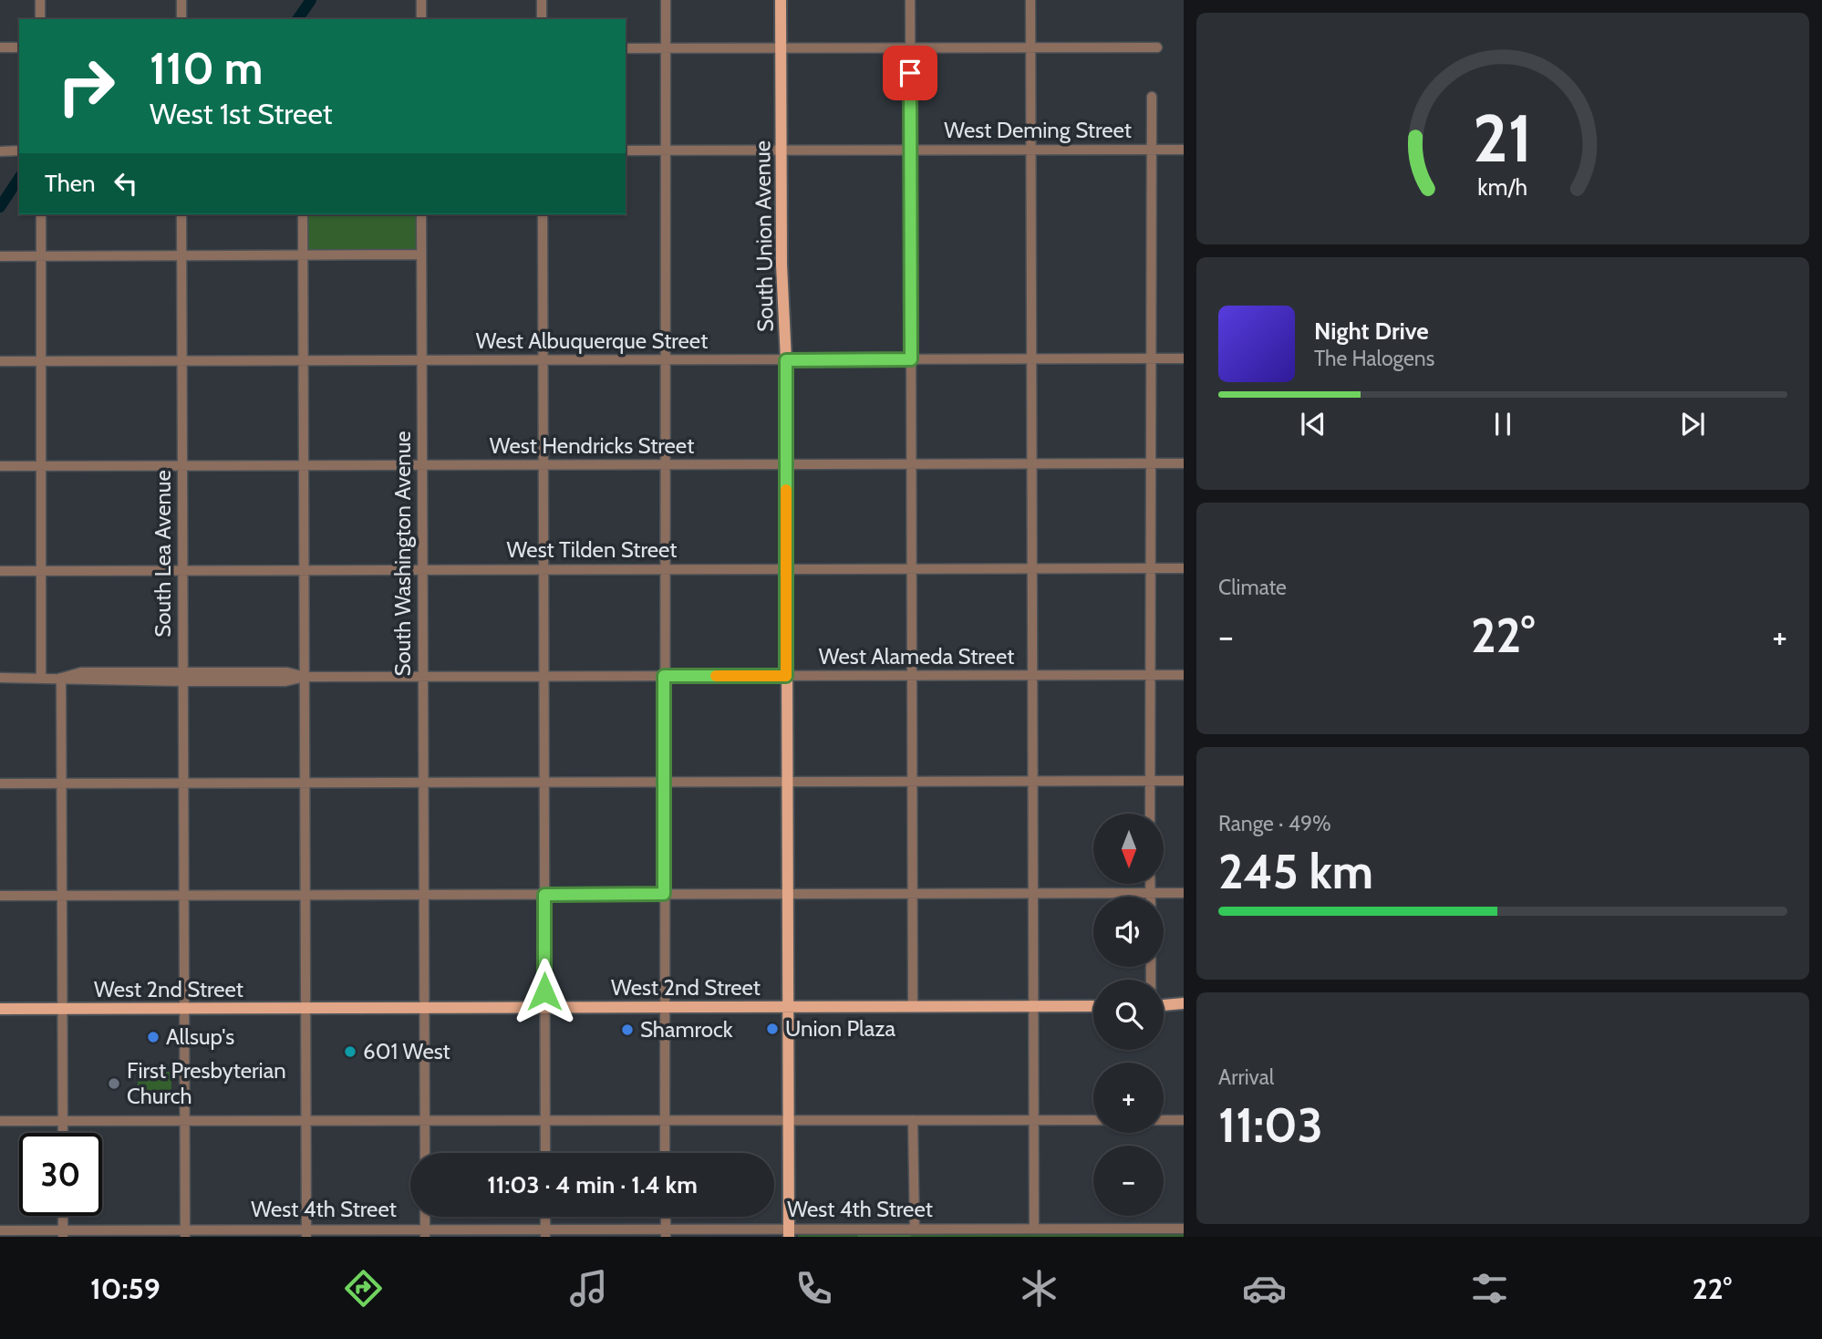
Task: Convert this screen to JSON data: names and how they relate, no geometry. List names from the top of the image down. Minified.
{"streets":{"main road":["South Union Avenue","West 2nd Street"],"street":["West Deming Street","West Albuquerque Street","West Hendricks Street","West Tilden Street","South Lea Avenue","South Washington Avenue","West Alameda Street","West 4th Street"]},"crossings":[["West Deming Street","South Union Avenue"],["South Union Avenue","West Albuquerque Street"],["South Union Avenue","West Hendricks Street"],["South Union Avenue","West Tilden Street"],["South Union Avenue","West Alameda Street"],["South Union Avenue","West 2nd Street"],["South Union Avenue","West 4th Street"],["West Albuquerque Street","South Lea Avenue"],["West Albuquerque Street","South Washington Avenue"],["West Hendricks Street","South Lea Avenue"],["West Hendricks Street","South Washington Avenue"],["West Tilden Street","South Lea Avenue"],["West Tilden Street","South Washington Avenue"],["South Lea Avenue","West Alameda Street"],["South Lea Avenue","West 2nd Street"],["South Lea Avenue","West 4th Street"],["South Washington Avenue","West Alameda Street"],["South Washington Avenue","West 2nd Street"]],"places":["Union Plaza","Shamrock","Allsup's","601 West","First Presbyterian Church"],"north":"bottom","page":{"turn":["110 m","West 1st Street"],"then":"Then","song":["Night Drive","The Halogens"],"tile":["Climate",["Range · 49%","245 km"],["Arrival","11:03"]],"heat":["−","22°","+"],"map_buttons":["+","−"],"limit":"30","trip":"11:03 · 4 min · 1.4 km","tabs":["10:59","22°"],"gauge":["21","km/h"]}}
